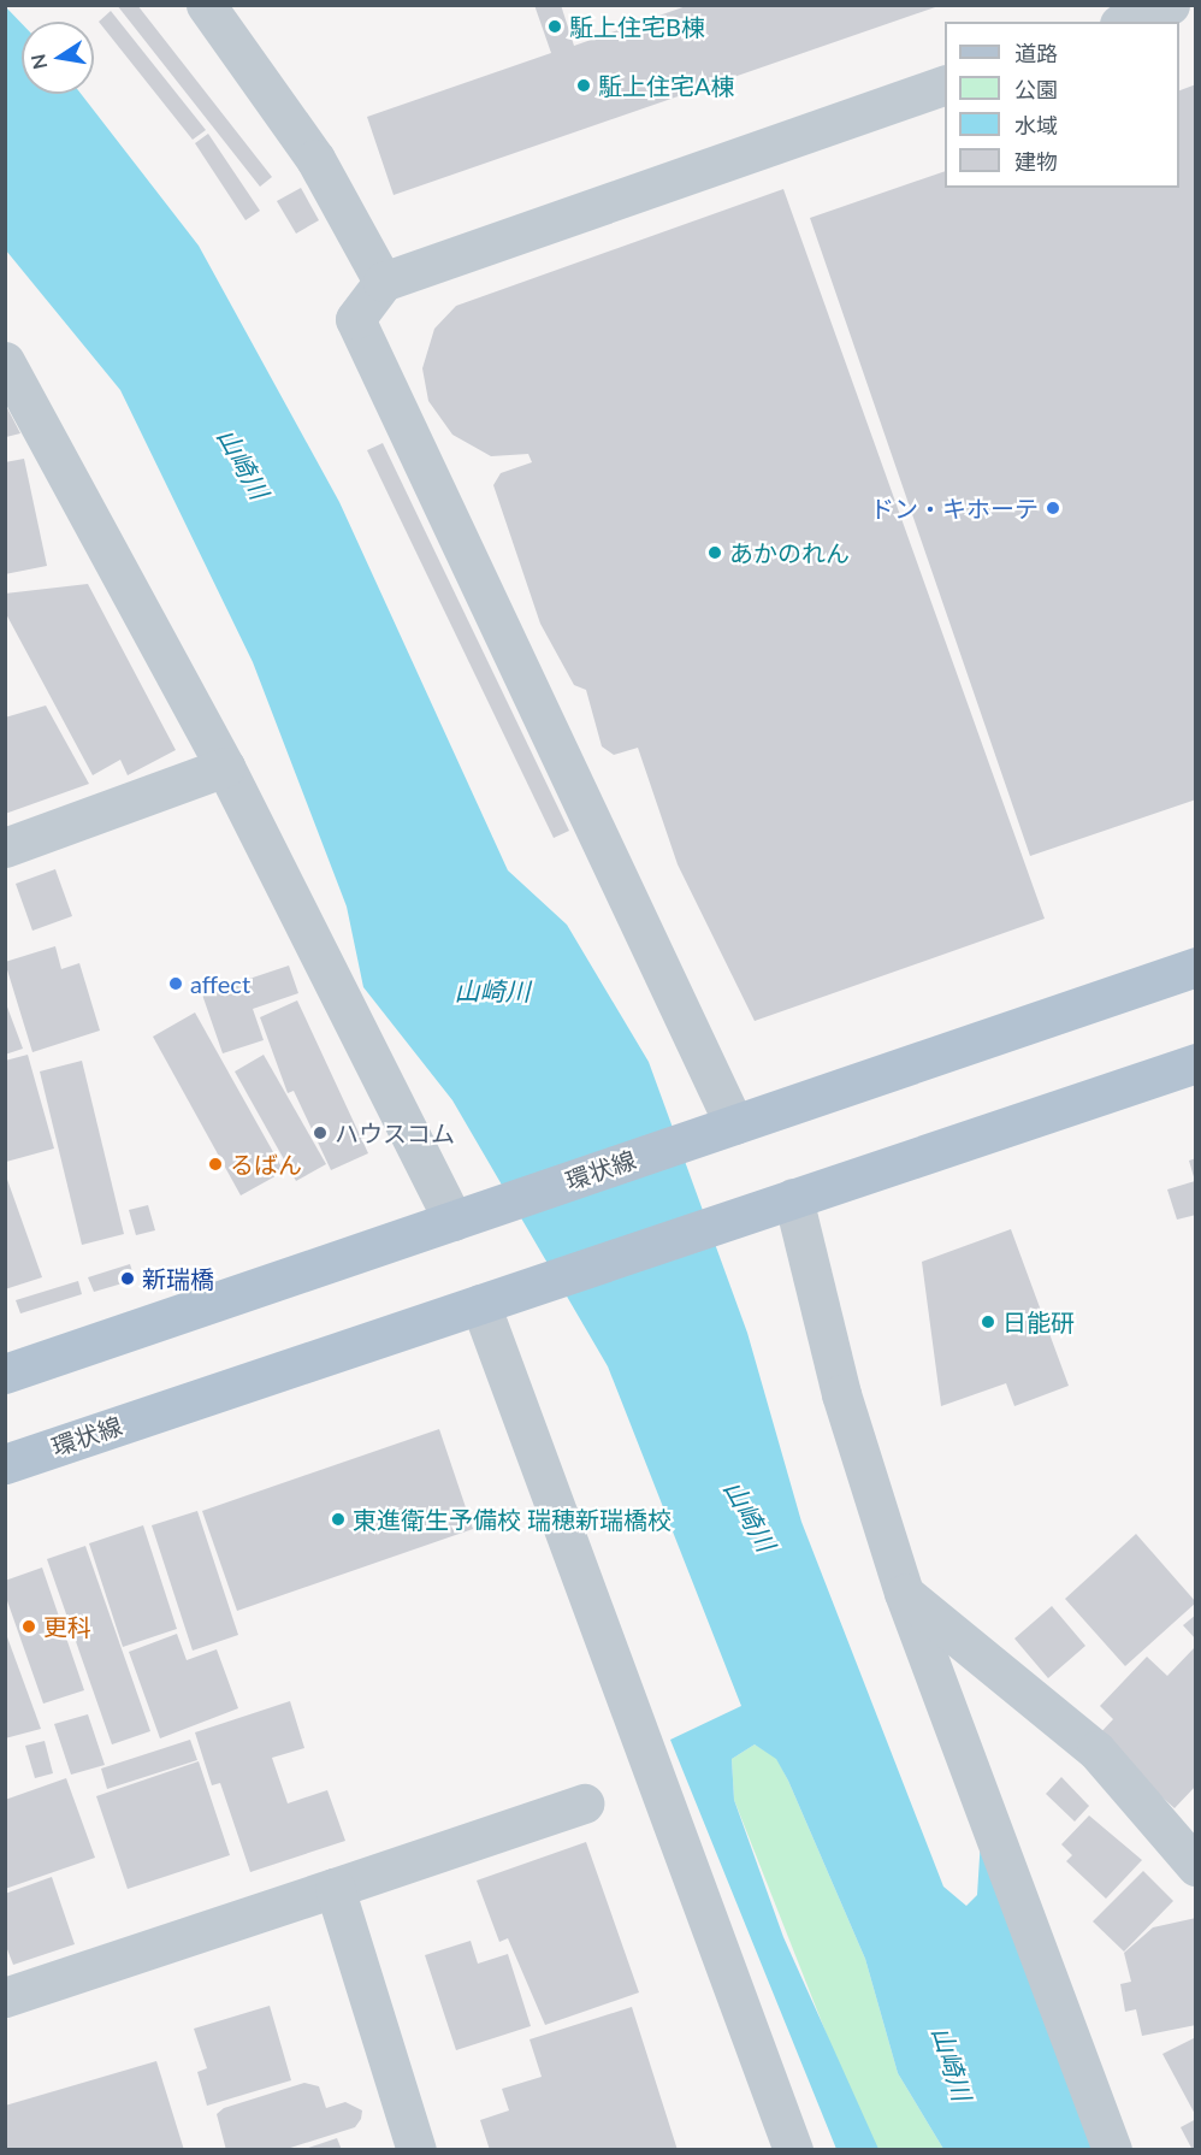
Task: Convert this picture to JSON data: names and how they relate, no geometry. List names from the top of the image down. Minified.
{"streets":{"main road":["環状線"]},"water":["山崎川"],"places":["駈上住宅B棟","駈上住宅A棟","ドン・キホーテ","あかのれん","affect","ハウスコム","るばん","新瑞橋","日能研","東進衛生予備校 瑞穂新瑞橋校","更科"],"legend":["道路","公園","水域","建物"],"north":"left"}
